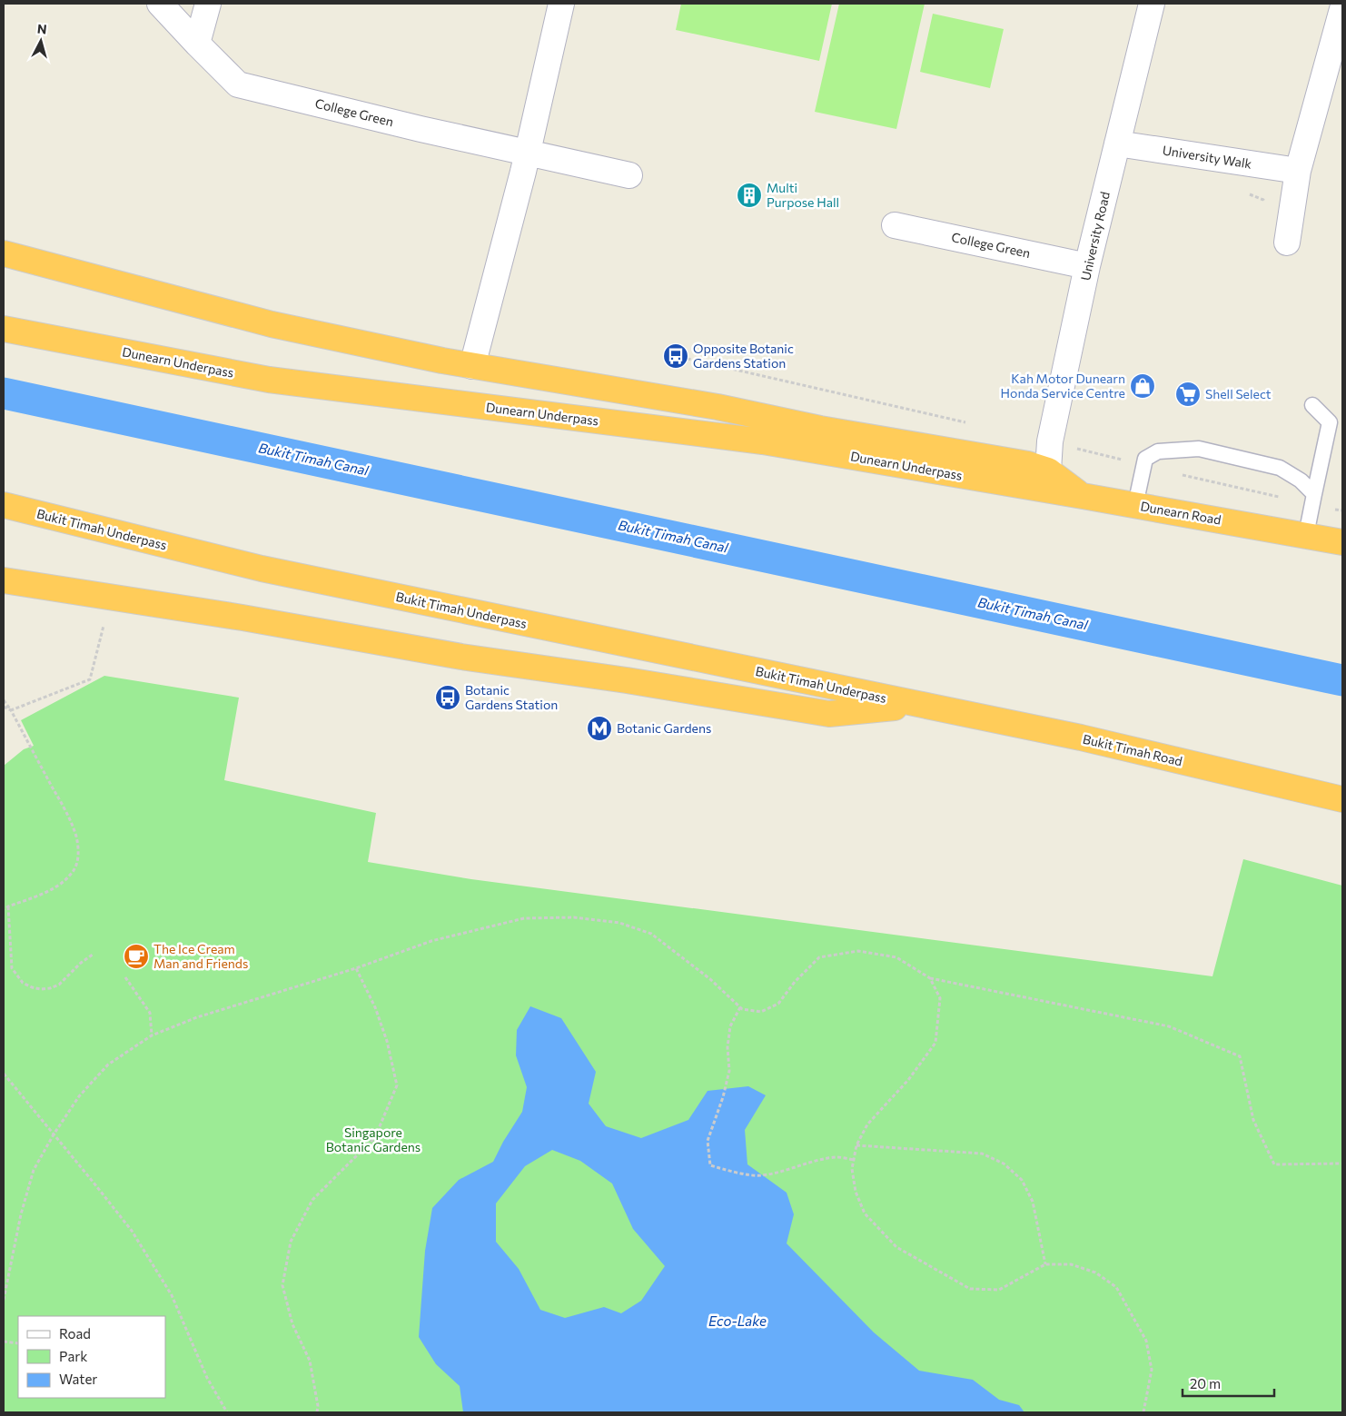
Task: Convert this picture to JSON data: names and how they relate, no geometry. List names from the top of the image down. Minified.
{"streets":{"highway":["Dunearn Underpass","Dunearn Road","Bukit Timah Underpass","Bukit Timah Road"],"street":["College Green","University Walk","University Road"]},"crossings":[["College Green","University Road"],["University Walk","University Road"],["University Road","Dunearn Road"],["Dunearn Underpass","Dunearn Road"],["Bukit Timah Underpass","Bukit Timah Road"]],"water":["Bukit Timah Canal","Eco-Lake"],"parks":["Singapore Botanic Gardens"],"places":{"building":["Multi Purpose Hall"],"bus stop":["Opposite Botanic Gardens Station","Botanic Gardens Station"],"shop":["Kah Motor Dunearn Honda Service Centre"],"supermarket":["Shell Select"],"metro station":["Botanic Gardens"],"cafe":["The Ice Cream Man and Friends"]},"legend":["Road","Park","Water"],"scale_bar":"20 m","north":"top"}
